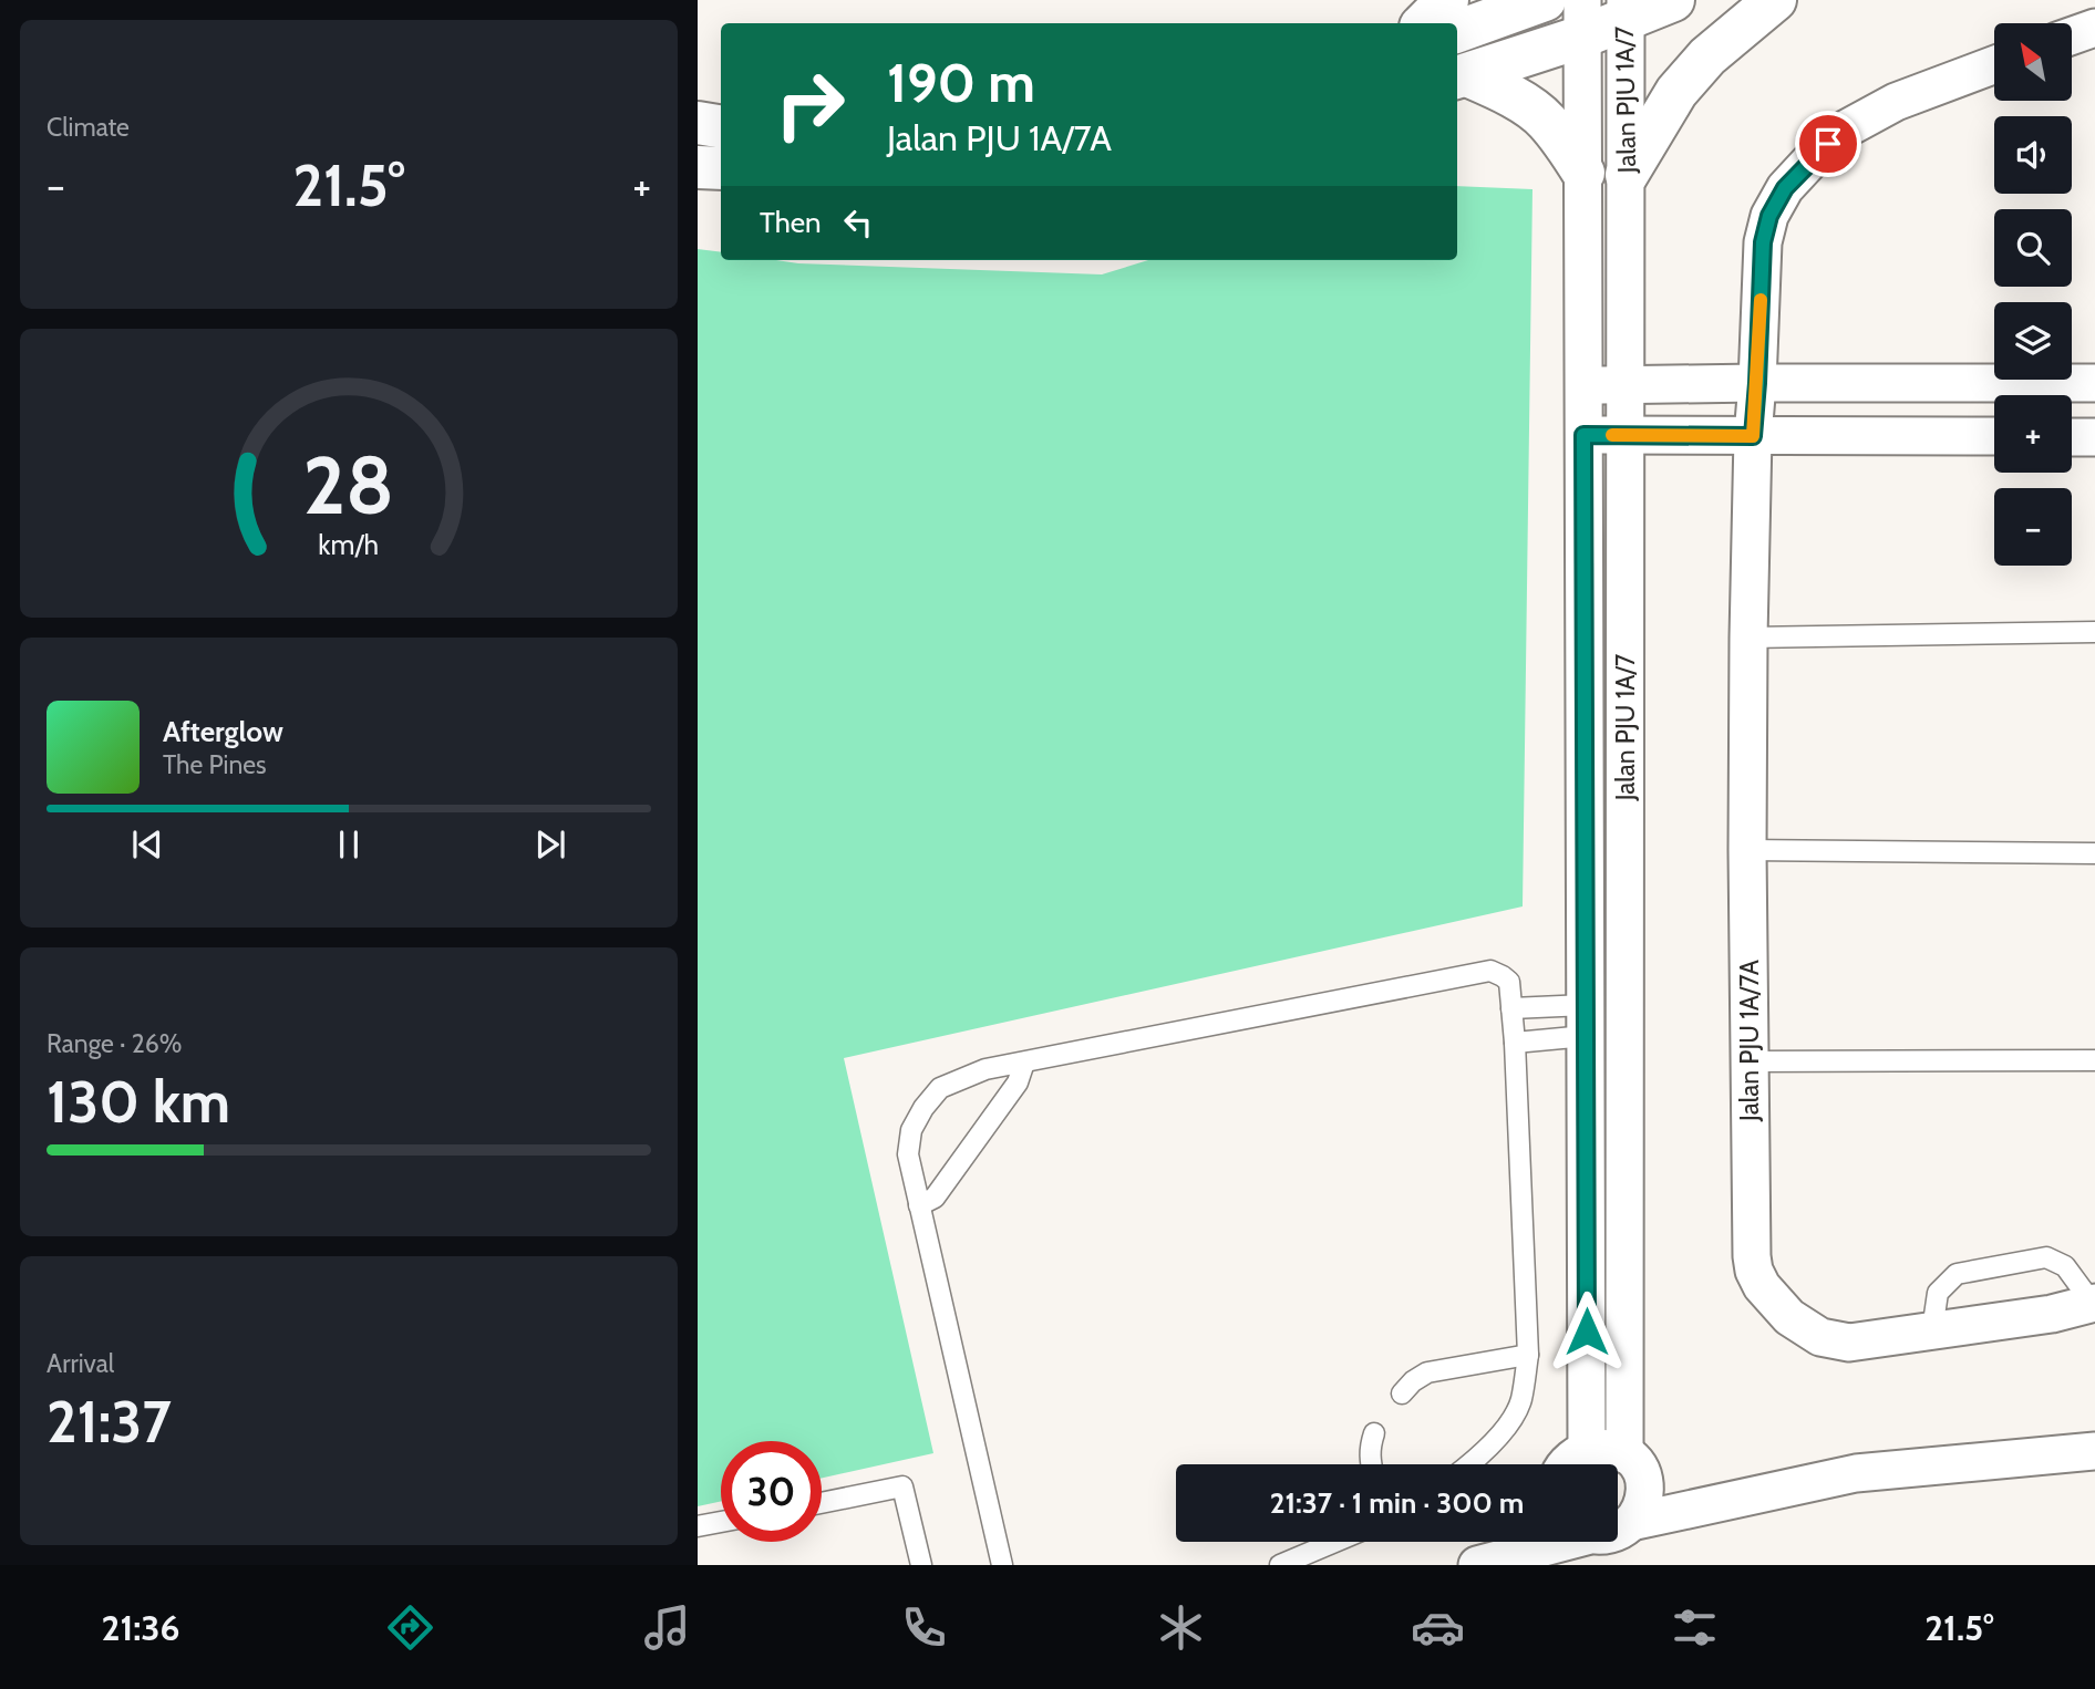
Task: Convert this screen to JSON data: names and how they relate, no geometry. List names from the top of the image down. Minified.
{"streets":{"street":["Jalan PJU 1A/7","Jalan PJU 1A/7A"]},"north":"top left","page":{"tile":["Climate",["Range · 26%","130 km"],["Arrival","21:37"]],"map_buttons":["+","−"],"turn":["190 m","Jalan PJU 1A/7A"],"heat":["−","21.5°","+"],"then":"Then","song":["Afterglow","The Pines"],"limit":"30","trip":"21:37 · 1 min · 300 m","tabs":["21:36","21.5°"],"gauge":["28","km/h"]}}
